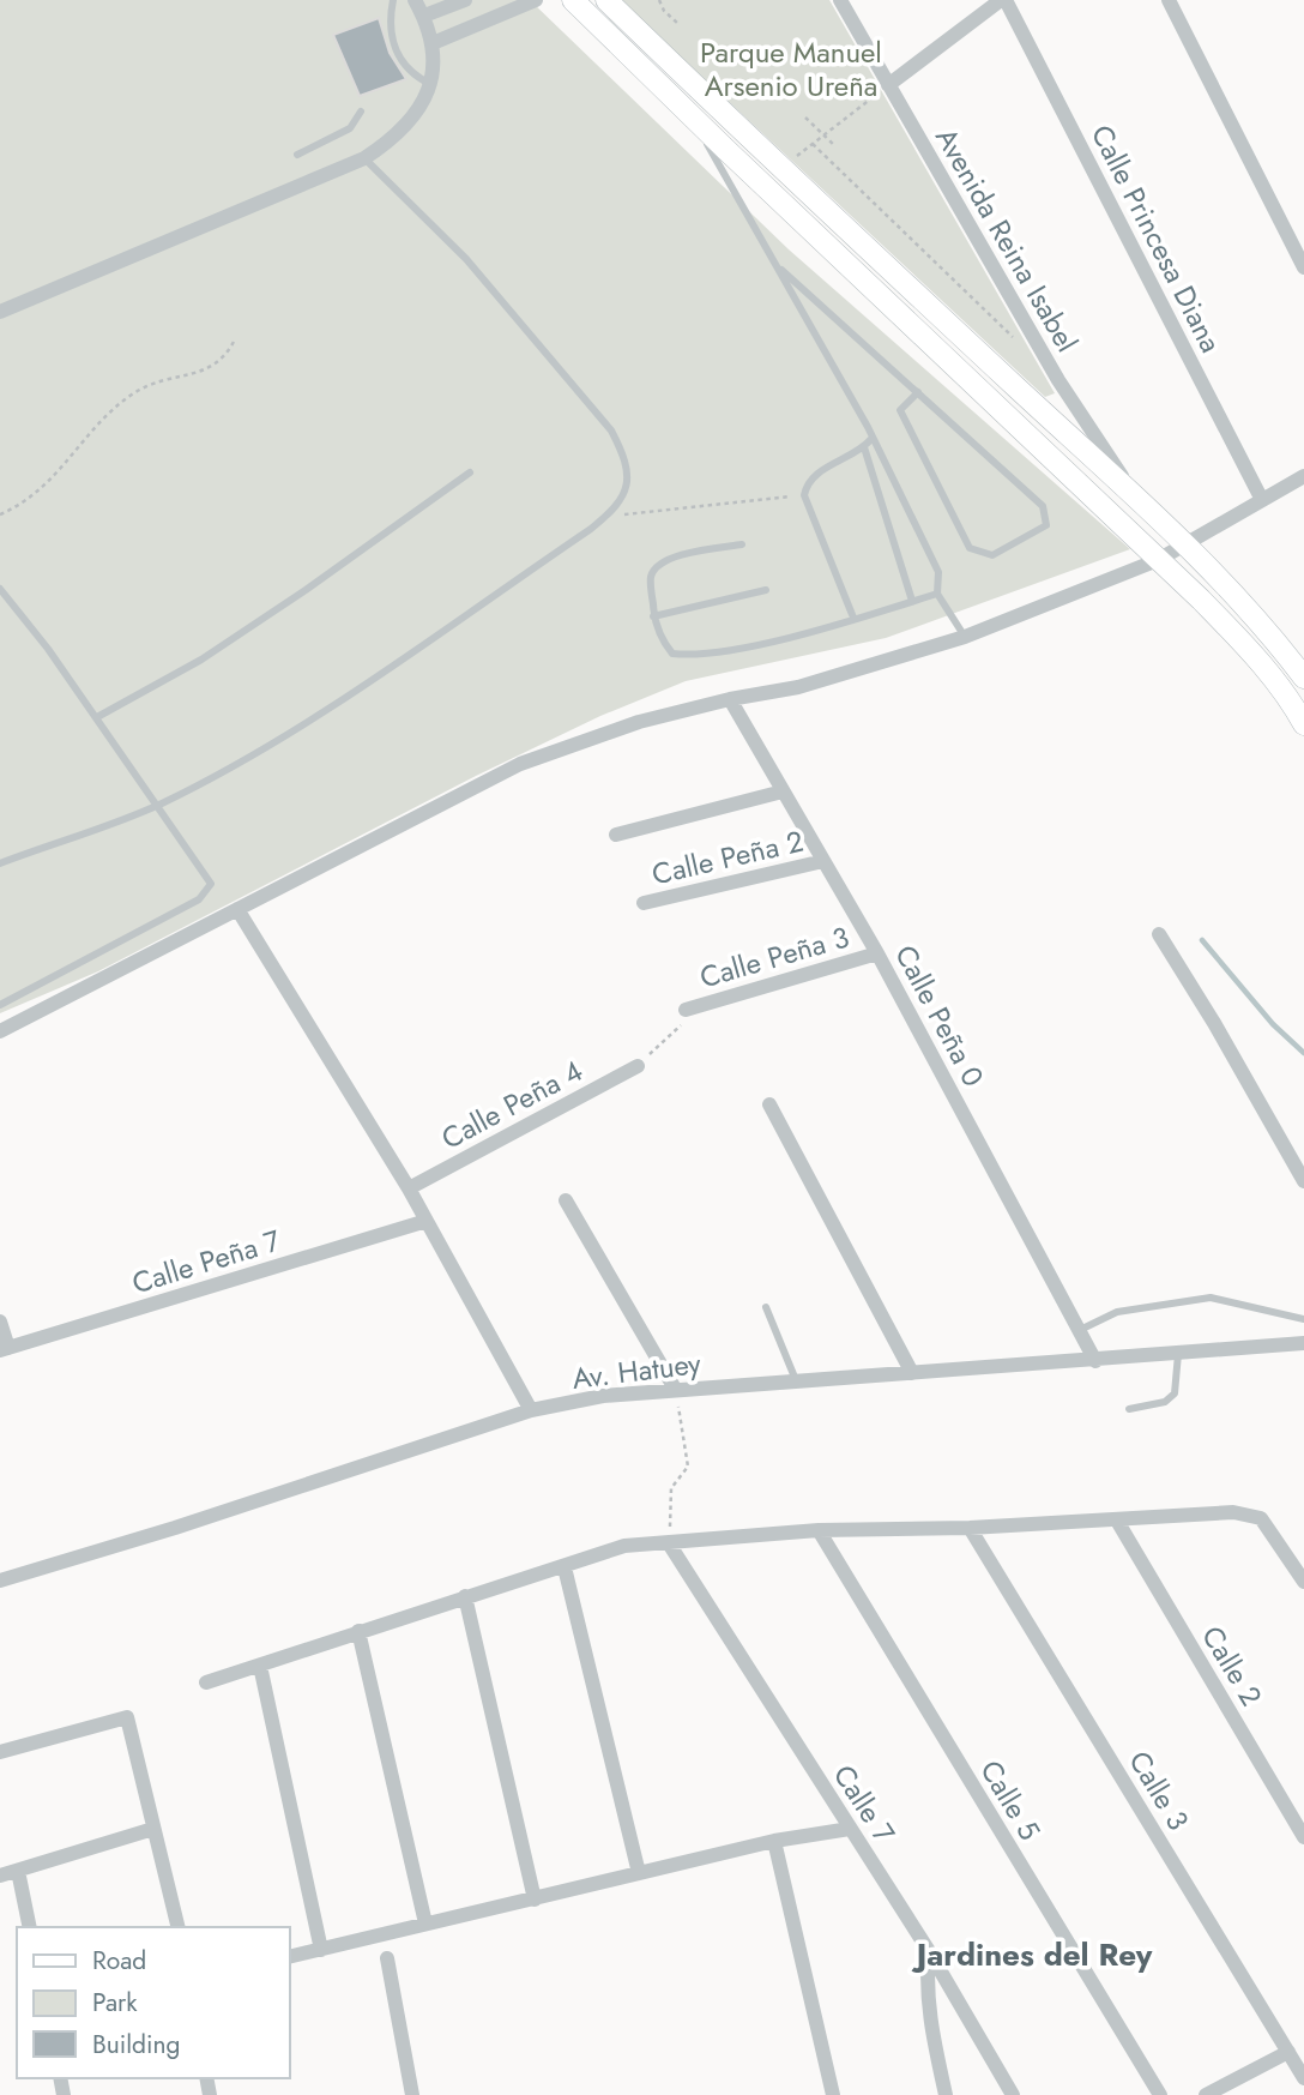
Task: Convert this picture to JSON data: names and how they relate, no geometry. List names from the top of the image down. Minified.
{"streets":{"street":["Calle Princesa Diana","Avenida Reina Isabel","Calle Peña 2","Calle Peña 3","Calle Peña 0","Calle Peña 4","Calle Peña 7","Av. Hatuey","Calle 2","Calle 3","Calle 5","Calle 7"]},"crossings":[["Calle Peña 2","Calle Peña 0"],["Calle Peña 3","Calle Peña 0"],["Calle Peña 0","Av. Hatuey"]],"districts":["Jardines del Rey"],"parks":["Parque Manuel Arsenio Ureña"],"legend":["Road","Park","Building"]}
